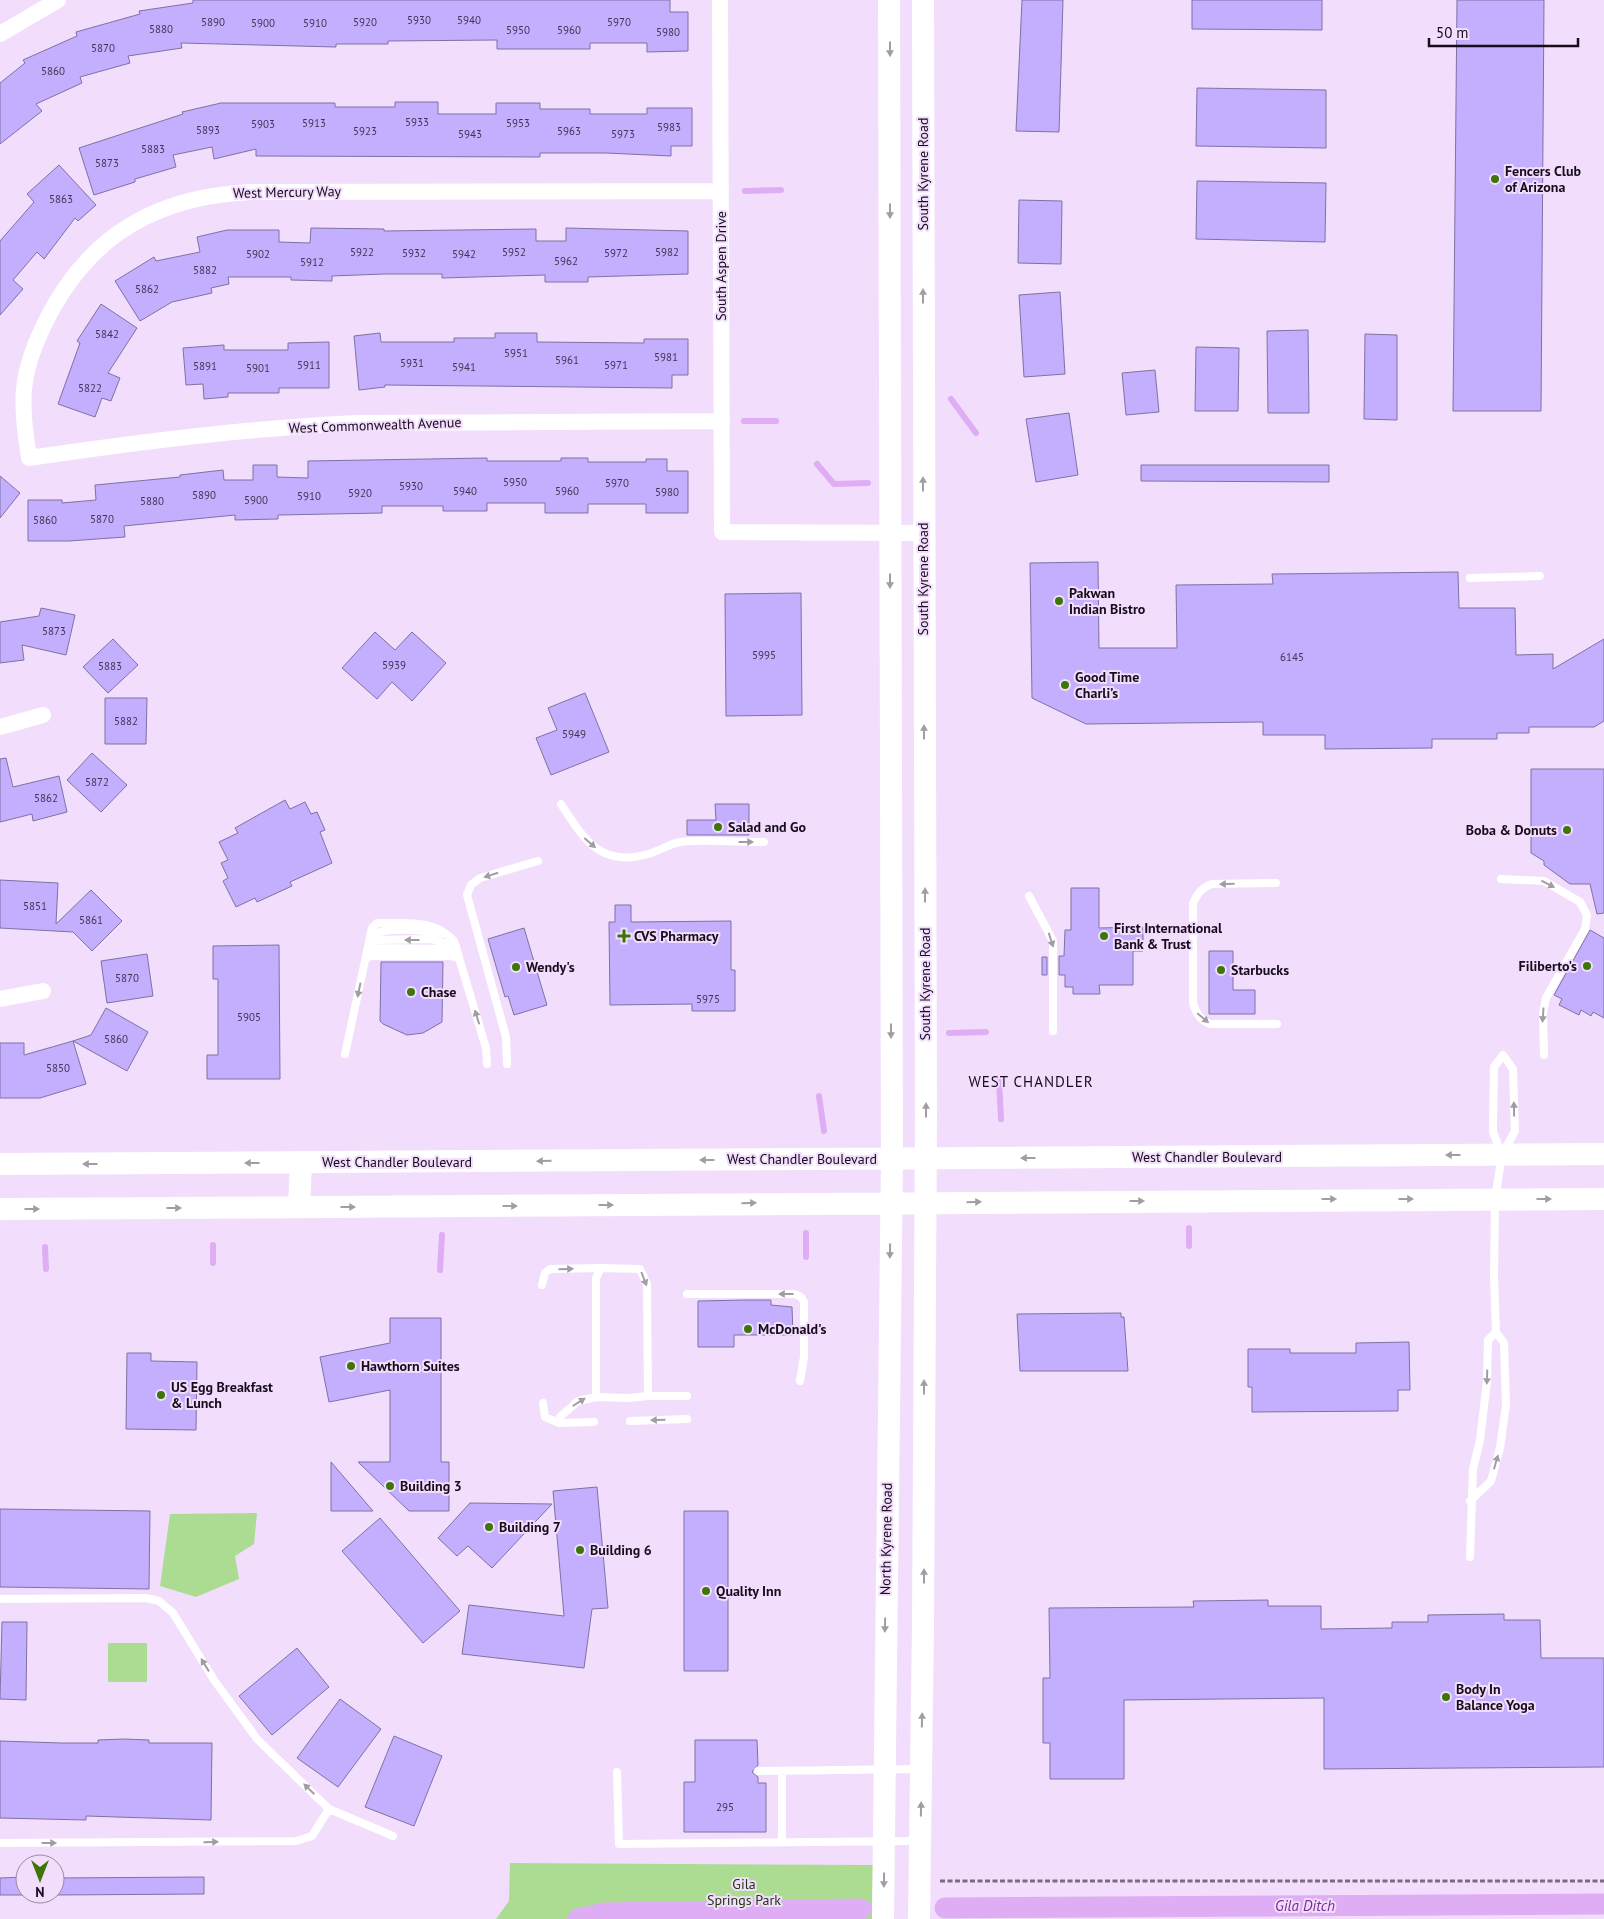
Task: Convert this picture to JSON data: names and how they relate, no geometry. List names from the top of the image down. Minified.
{"streets":{"main road":["South Kyrene Road","West Chandler Boulevard","North Kyrene Road"],"street":["West Mercury Way","South Aspen Drive","West Commonwealth Avenue"]},"crossings":[["South Kyrene Road","West Chandler Boulevard"],["West Mercury Way","South Aspen Drive"],["West Mercury Way","West Commonwealth Avenue"],["South Aspen Drive","West Commonwealth Avenue"],["West Chandler Boulevard","North Kyrene Road"]],"districts":["WEST CHANDLER"],"water":["Gila Ditch"],"parks":["Gila Springs Park"],"places":{"other":["Fencers Club of Arizona","Pakwan Indian Bistro","Good Time Charli’s","Salad and Go","Boba & Donuts","First International Bank & Trust","Filiberto's","Wendy's","Starbucks","Chase","McDonald's","Hawthorn Suites","US Egg Breakfast & Lunch","Building 3","Building 7","Building 6","Quality Inn","Body In Balance Yoga"],"health":["CVS Pharmacy"]},"house_numbers":["5930","5940","5890","5920","5970","5900","5910","5880","5950","5960","5980","5870","5860","5933","5913","5953","5903","5983","5893","5923","5963","5943","5973","5883","5873","5863","5922","5952","5982","5932","5972","5902","5942","5962","5912","5882","5862","5842","5951","5981","5961","5931","5911","5971","5891","5941","5901","5822","5950","5970","5930","5940","5960","5980","5920","5890","5910","5900","5880","5870","5860","5873","5995","6145","5939","5883","5882","5949","5872","5862","5851","5861","5870","5975","5905","5860","5850","295"],"scale_bar":"50 m","north":"bottom"}
